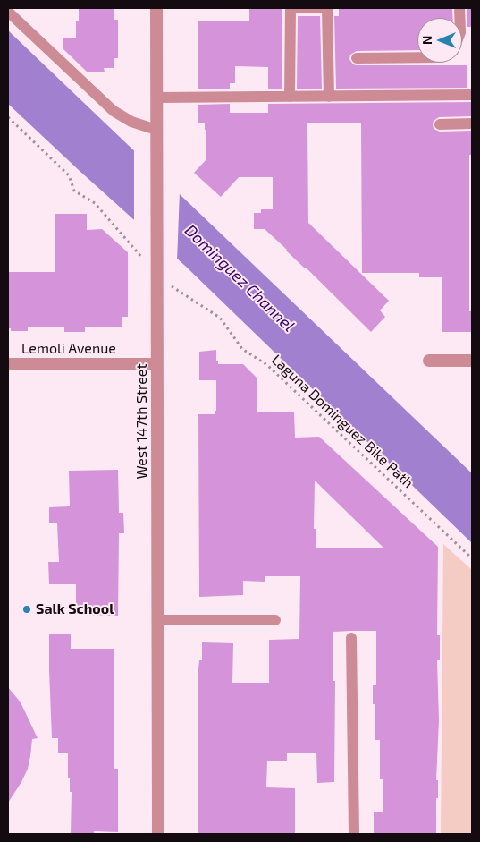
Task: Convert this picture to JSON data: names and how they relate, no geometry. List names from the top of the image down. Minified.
{"streets":{"street":["Lemoli Avenue","West 147th Street"],"path":["Laguna Dominguez Bike Path"]},"crossings":[["Lemoli Avenue","West 147th Street"],["West 147th Street","Laguna Dominguez Bike Path"]],"water":["Dominguez Channel"],"places":["Salk School"],"north":"left"}
